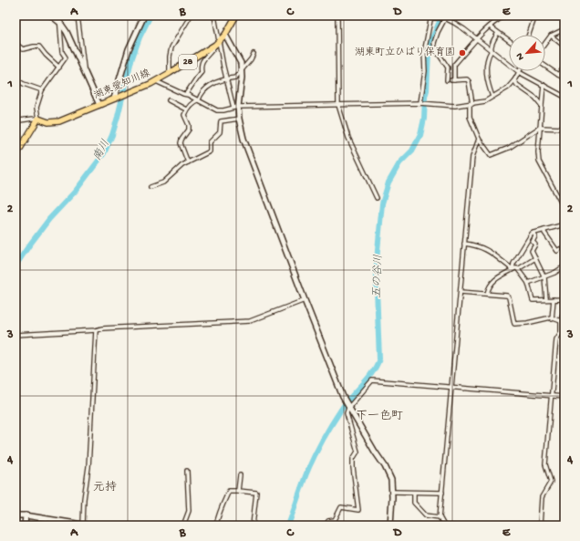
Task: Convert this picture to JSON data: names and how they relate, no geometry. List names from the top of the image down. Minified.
{"streets":{"main road":["28","湖東愛知川線"]},"districts":["下一色町","元持"],"water":["南川","五の谷川"],"places":["湖東町立ひばり保育園"],"north":"bottom left","grid":{"columns":["A","B","C","D","E"],"rows":["1","2","3","4"]}}
